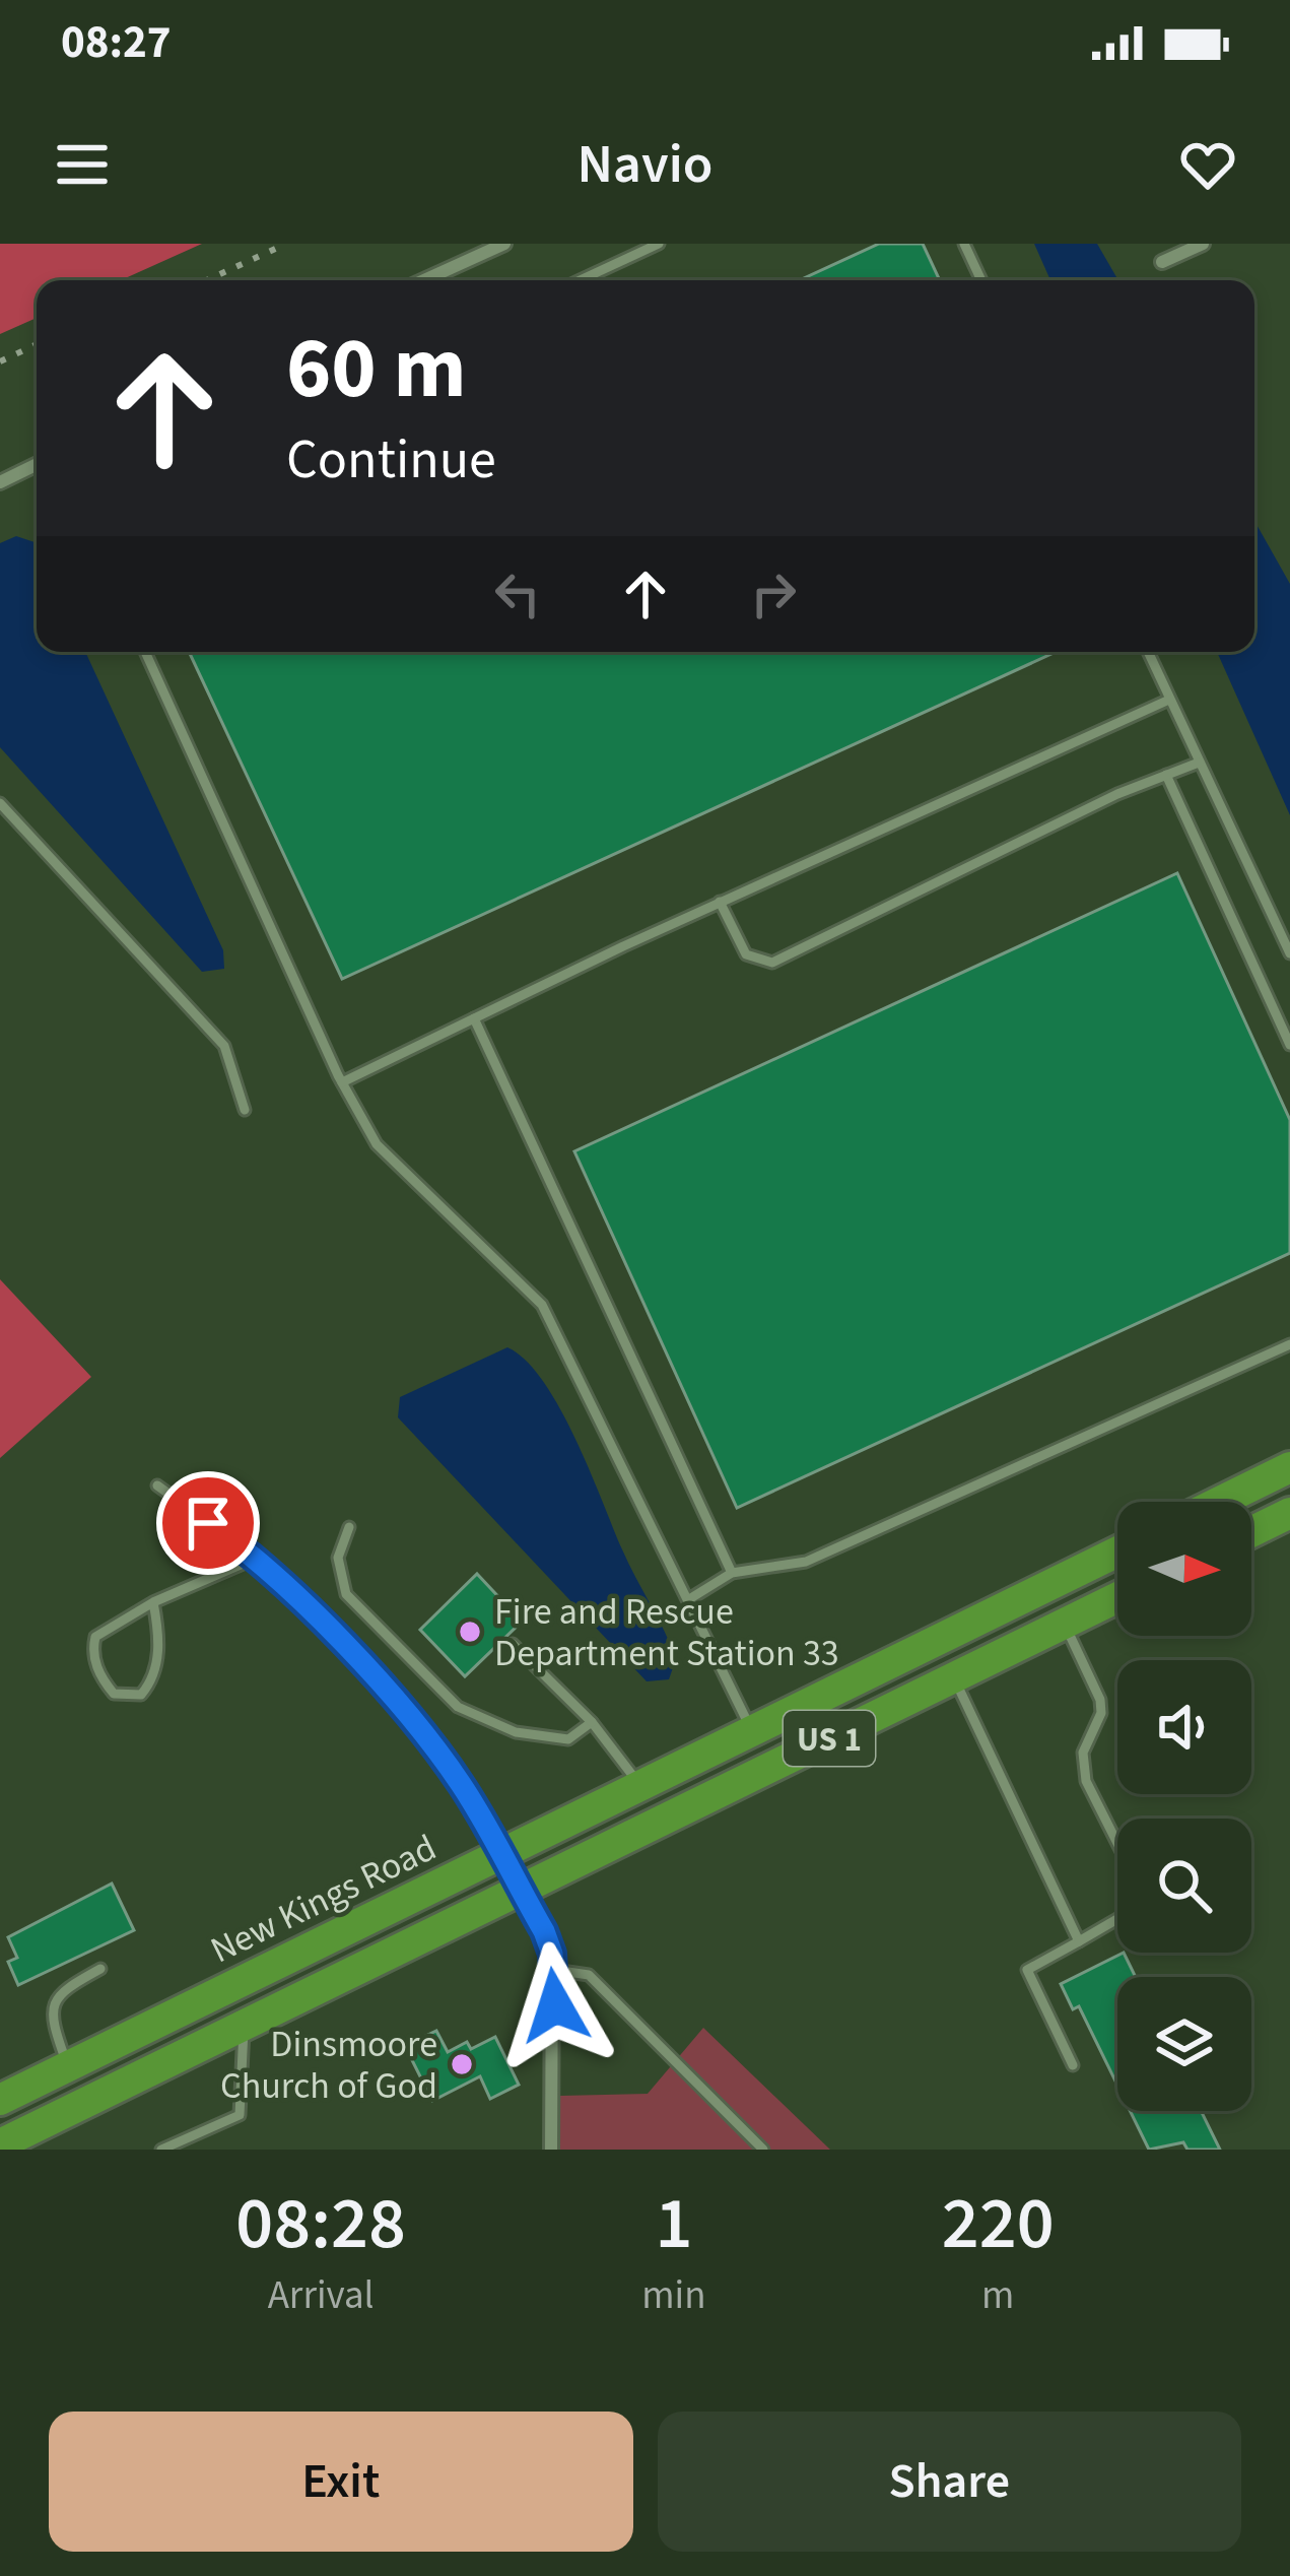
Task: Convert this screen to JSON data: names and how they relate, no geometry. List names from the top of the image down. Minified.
{"streets":{"highway":["US 1","New Kings Road"]},"places":["Fire and Rescue Department Station 33","Dinsmoore Church of God"],"north":"right","page":{"status":"08:27","header":"Navio","turn":["60 m","Continue"],"eta":["08:28","Arrival","1","min","220","m"],"buttons":["Exit","Share"]}}
